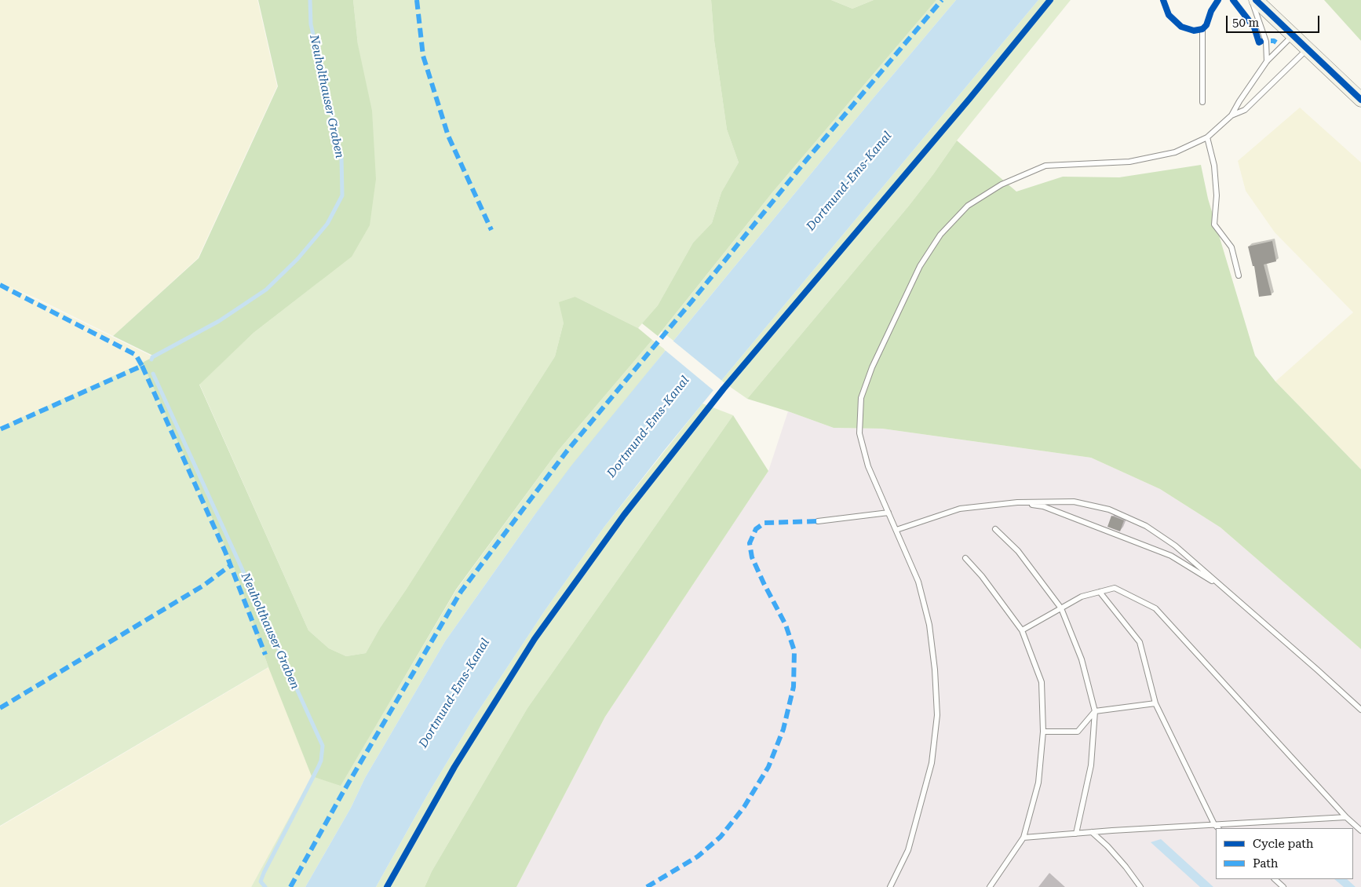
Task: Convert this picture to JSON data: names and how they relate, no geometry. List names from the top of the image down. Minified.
{"water":["Neuholthauser Graben","Dortmund-Ems-Kanal"],"legend":["Cycle path","Path"],"scale_bar":"50 m"}
